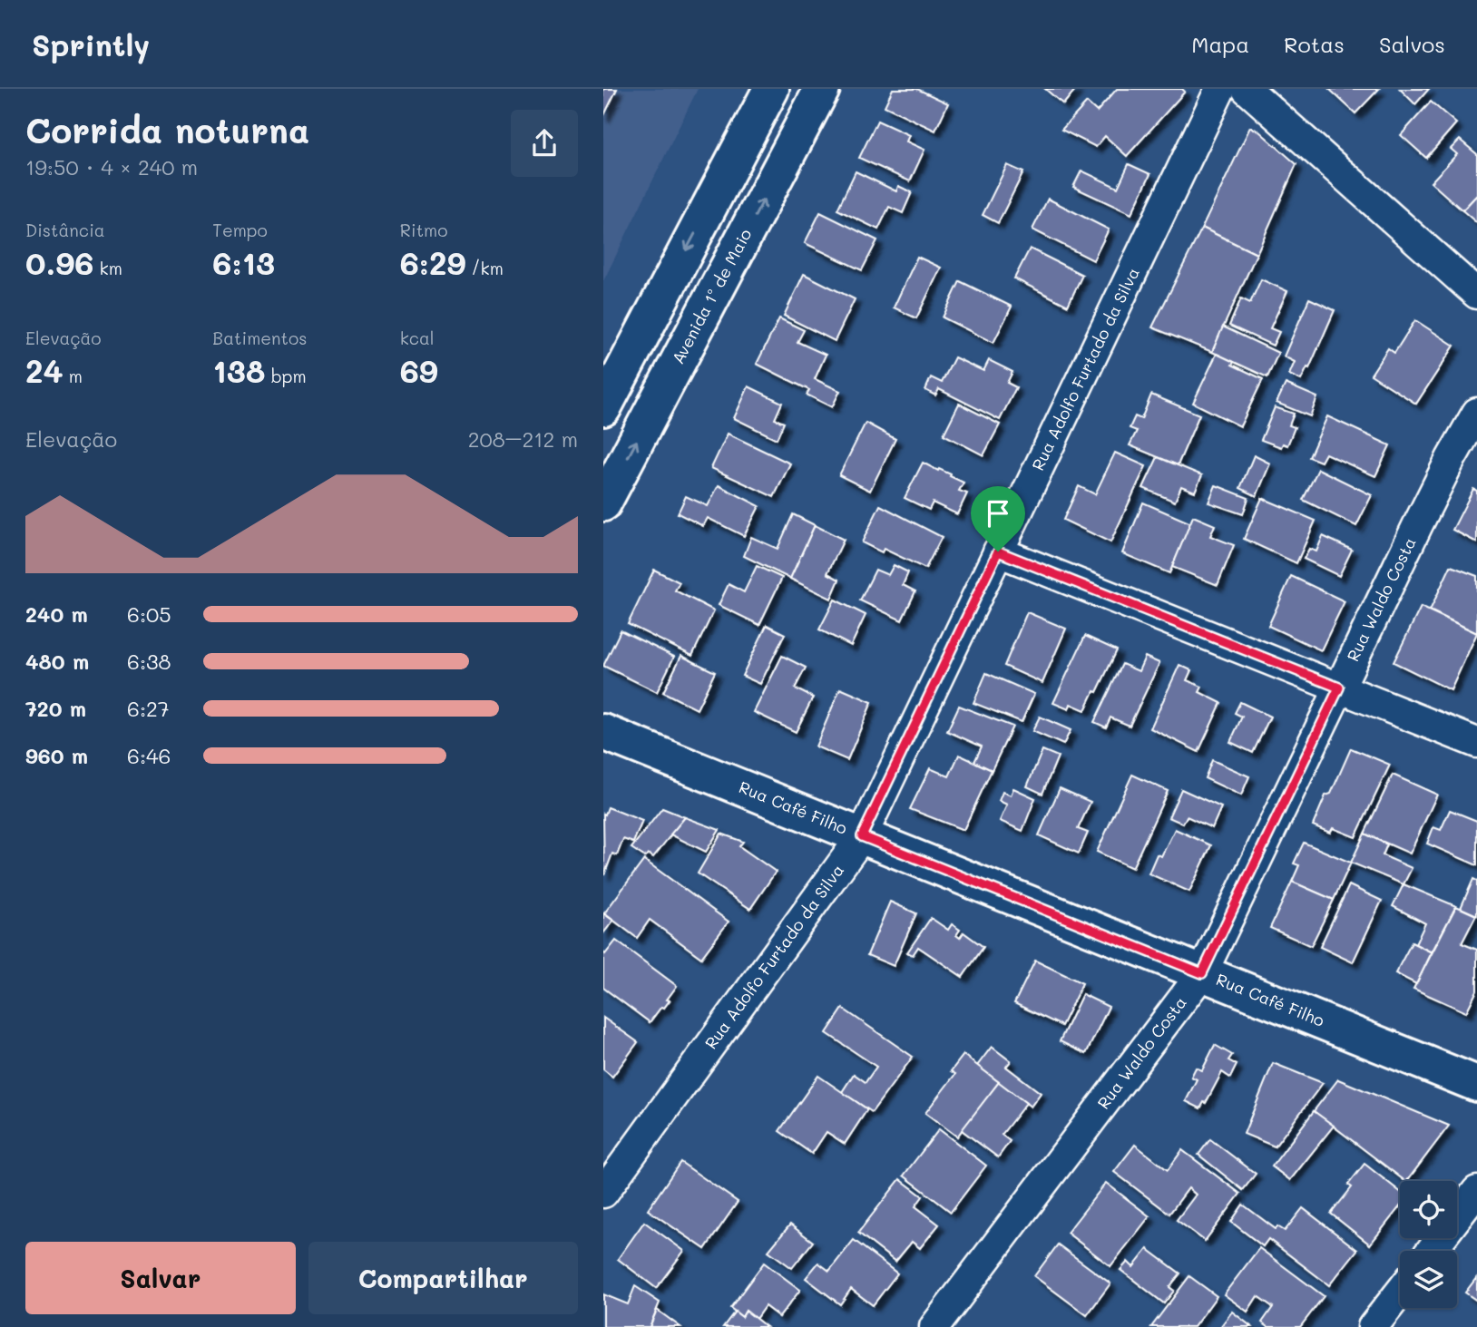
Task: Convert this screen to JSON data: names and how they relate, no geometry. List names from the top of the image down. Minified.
{"streets":{"street":["Avenida 1º de Maio","Rua Adolfo Furtado da Silva","Rua Waldo Costa","Rua Café Filho"]},"crossings":[["Rua Adolfo Furtado da Silva","Rua Café Filho"],["Rua Waldo Costa","Rua Café Filho"]],"page":{"header":"Sprintly","nav":["Mapa","Rotas","Salvos"],"heading":["Corrida noturna","19:50 · 4 × 240 m"],"stats":[["Distância","0.96 km"],["Tempo","6:13"],["Ritmo","6:29 /km"],["Elevação","24 m"],["Batimentos","138 bpm"],["kcal","69"]],"chart":["Elevação","208–212 m"],"list":[{"name":"240 m","note":"6:05"},{"name":"480 m","note":"6:38"},{"name":"720 m","note":"6:27"},{"name":"960 m","note":"6:46"}],"buttons":["Salvar","Compartilhar"]}}
